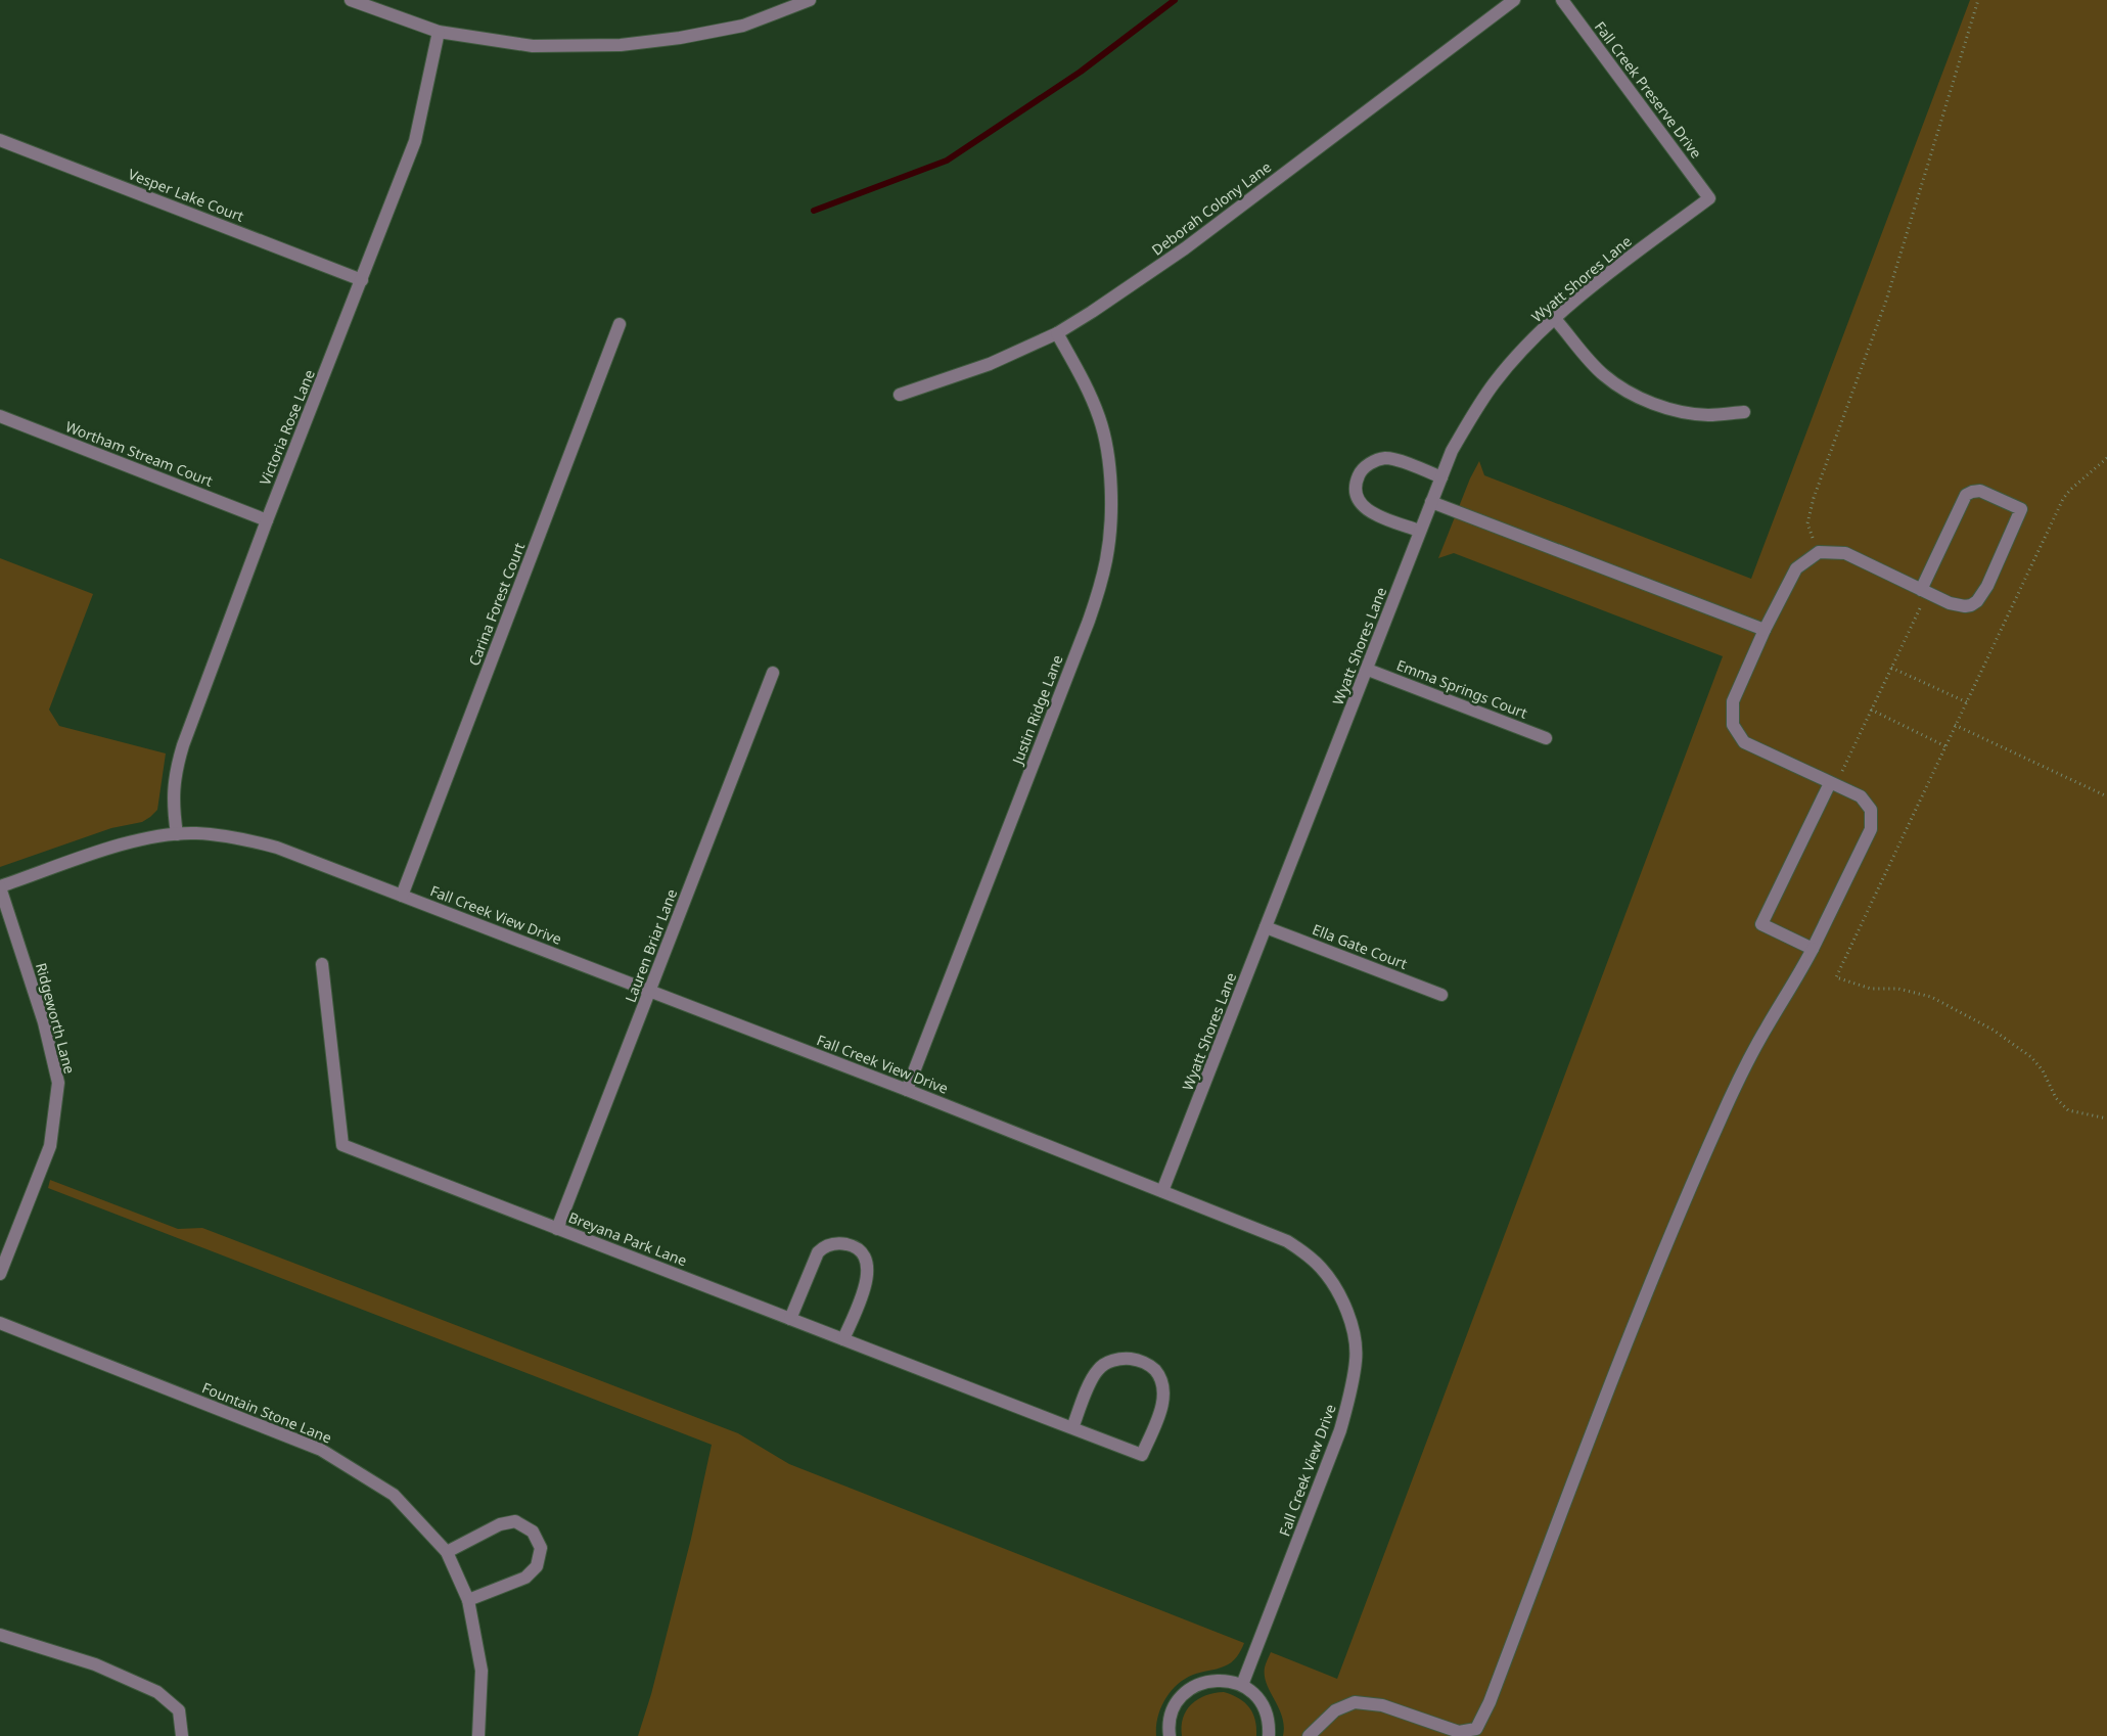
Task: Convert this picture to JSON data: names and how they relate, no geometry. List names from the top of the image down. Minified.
{"streets":{"street":["Fall Creek Preserve Drive","Vesper Lake Court","Deborah Colony Lane","Wyatt Shores Lane","Victoria Rose Lane","Wortham Stream Court","Carina Forest Court","Emma Springs Court","Justin Ridge Lane","Fall Creek View Drive","Lauren Briar Lane","Ella Gate Court","Ridgeworth Lane","Breyana Park Lane","Fountain Stone Lane"]},"crossings":[["Fall Creek Preserve Drive","Wyatt Shores Lane"],["Vesper Lake Court","Victoria Rose Lane"],["Deborah Colony Lane","Justin Ridge Lane"],["Wyatt Shores Lane","Emma Springs Court"],["Wyatt Shores Lane","Fall Creek View Drive"],["Wyatt Shores Lane","Ella Gate Court"],["Victoria Rose Lane","Wortham Stream Court"],["Victoria Rose Lane","Fall Creek View Drive"],["Carina Forest Court","Fall Creek View Drive"],["Justin Ridge Lane","Fall Creek View Drive"],["Fall Creek View Drive","Lauren Briar Lane"],["Fall Creek View Drive","Ridgeworth Lane"],["Lauren Briar Lane","Breyana Park Lane"]]}
